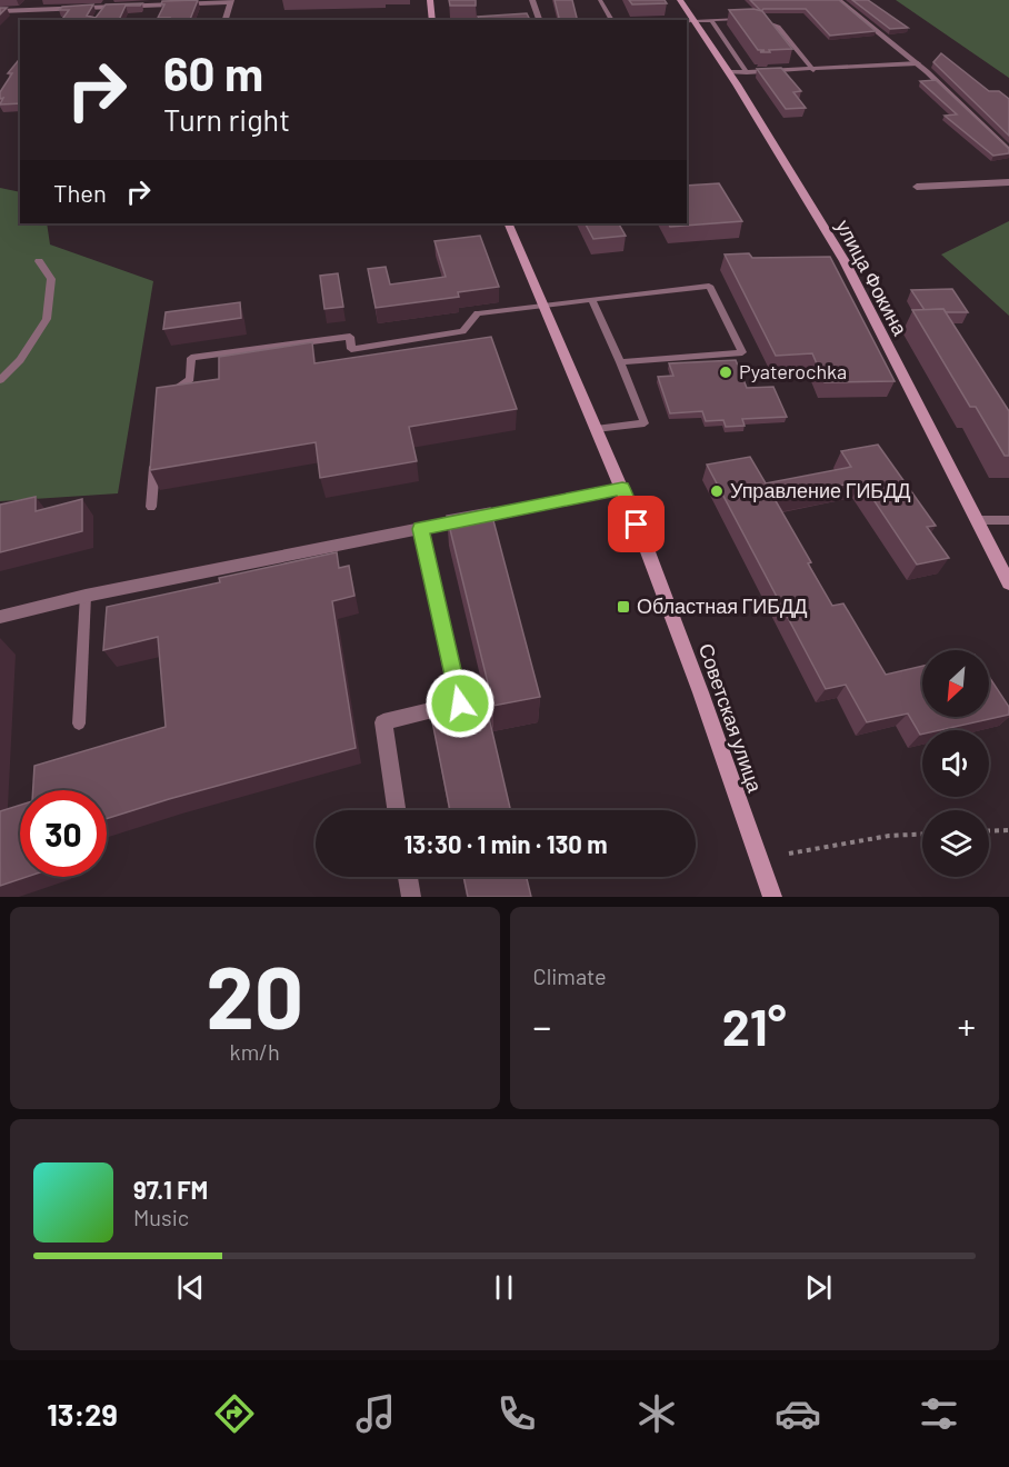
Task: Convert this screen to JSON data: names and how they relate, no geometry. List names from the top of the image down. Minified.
{"streets":{"main road":["улица Фокина","Советская улица"]},"places":{"other":["Pyaterochka","Управление ГИБДД"],"transit":["Областная ГИБДД"]},"north":"bottom left","page":{"turn":["60 m","Turn right"],"then":"Then","limit":"30","trip":"13:30 · 1 min · 130 m","tile":[["20","km/h"],"Climate"],"heat":["−","21°","+"],"song":["97.1 FM","Music"],"tabs":"13:29"}}
